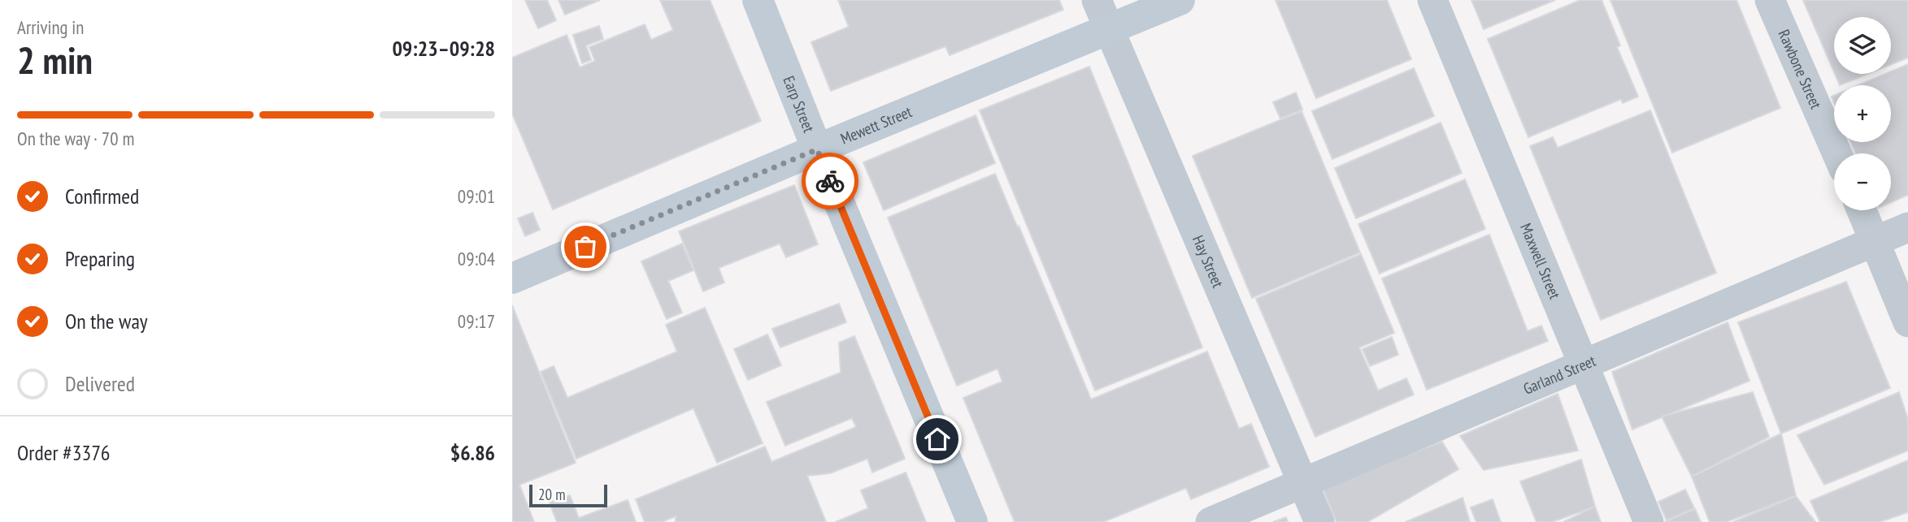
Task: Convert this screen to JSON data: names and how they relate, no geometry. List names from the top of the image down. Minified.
{"streets":{"street":["Rawbone Street","Earp Street","Mewett Street","Hay Street","Maxwell Street","Garland Street"]},"crossings":[["Earp Street","Mewett Street"],["Mewett Street","Hay Street"],["Hay Street","Garland Street"],["Maxwell Street","Garland Street"]],"scale_bar":"20 m","page":{"heading":["2 min","Arriving in","09:23–09:28"],"panel":["Order #3376","$6.86"],"map_buttons":["+","−"],"bar":"On the way · 70 m","list":[["Confirmed","09:01"],["Preparing","09:04"],["On the way","09:17"],"Delivered"],"scale":"20 m"}}
